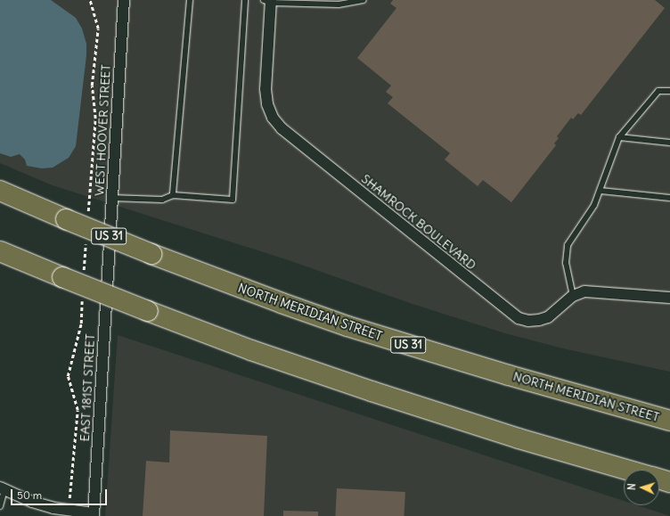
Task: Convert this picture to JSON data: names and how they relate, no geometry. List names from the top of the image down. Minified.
{"streets":{"highway":["US 31","NORTH MERIDIAN STREET"],"street":["WEST HOOVER STREET","SHAMROCK BOULEVARD","EAST 181ST STREET"]},"crossings":[["WEST HOOVER STREET","EAST 181ST STREET"]],"scale_bar":"50 m","north":"left"}
